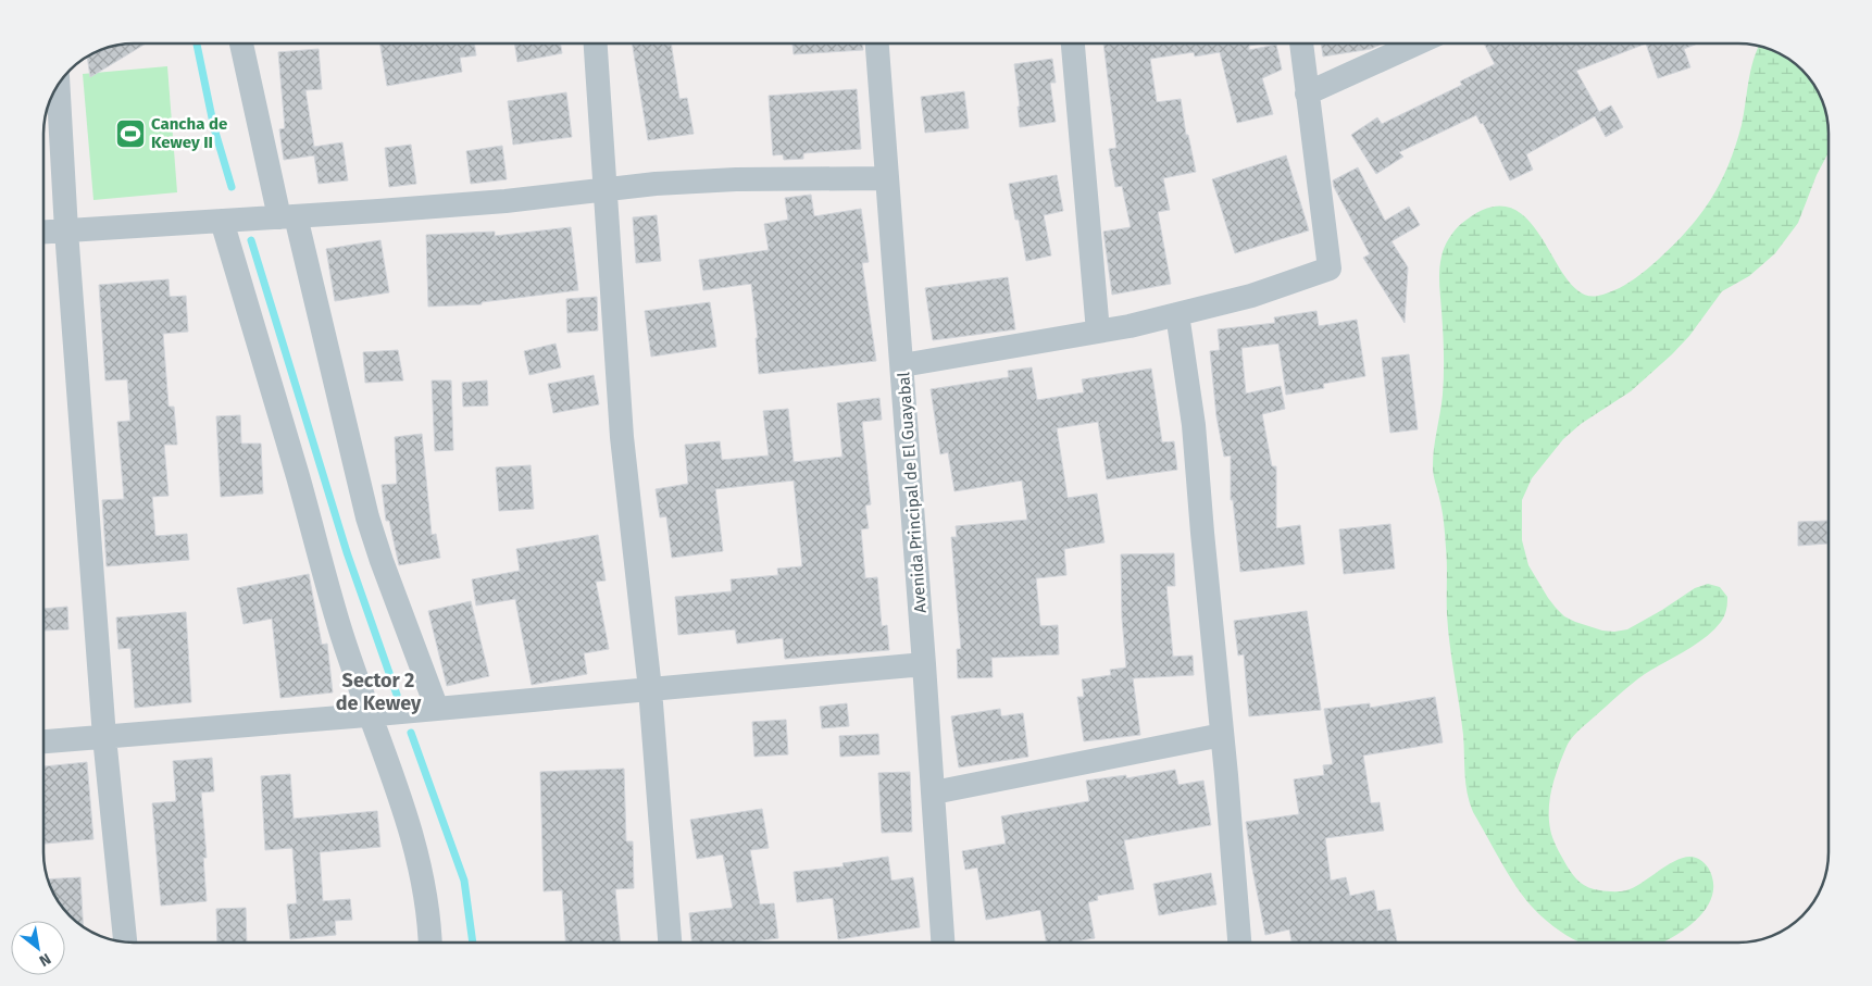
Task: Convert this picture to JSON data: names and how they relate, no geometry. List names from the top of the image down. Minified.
{"streets":{"street":["Avenida Principal de El Guayabal"]},"districts":["Sector 2 de Kewey"],"places":{"sports":["Cancha de Kewey II"]},"north":"bottom right"}
